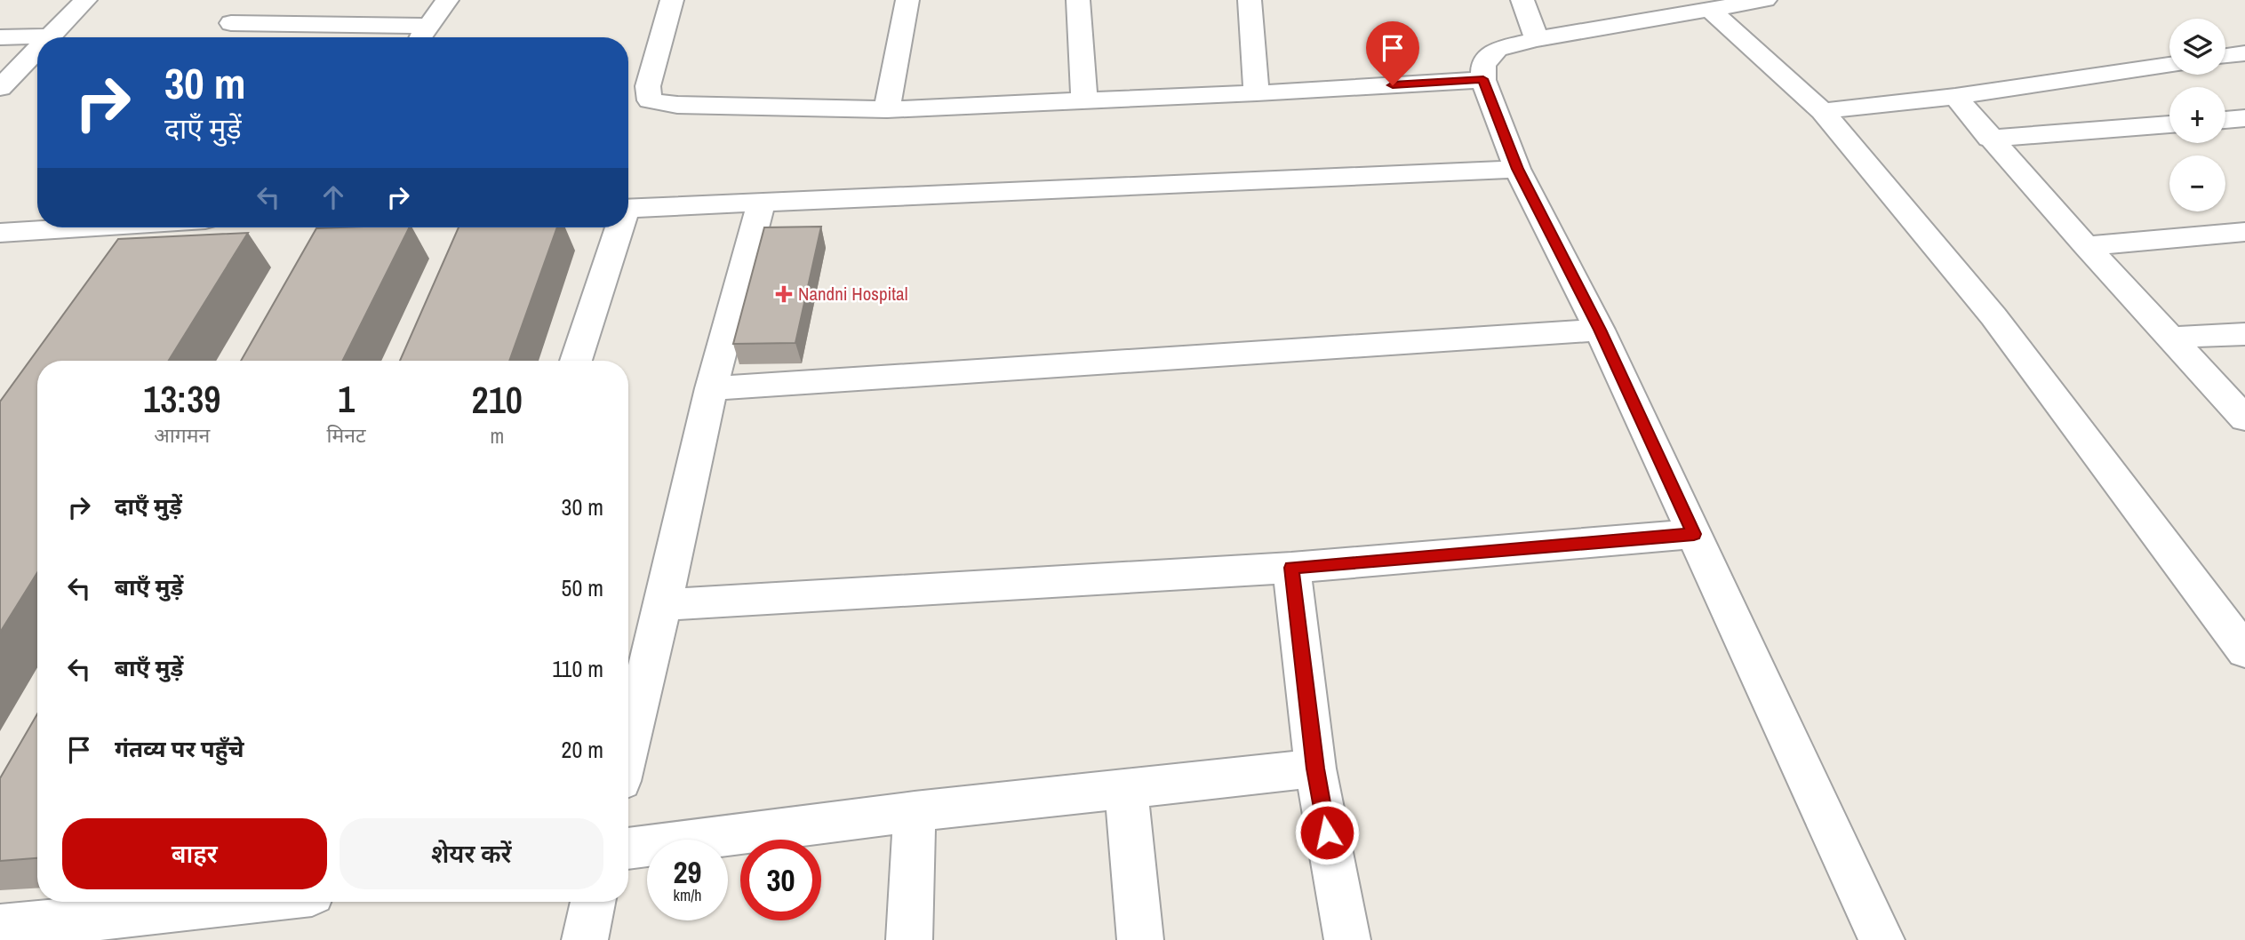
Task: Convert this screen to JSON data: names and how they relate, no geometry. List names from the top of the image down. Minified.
{"places":{"health":["Nandni Hospital"]},"page":{"map_buttons":["+","−"],"turn":["30 m","दाएँ मुड़ें"],"eta":["13:39","आगमन","1","मिनट","210","m"],"list":[{"name":"दाएँ मुड़ें","value":"30 m"},{"name":"बाएँ मुड़ें","value":"50 m"},{"name":"बाएँ मुड़ें","value":"110 m"},{"name":"गंतव्य पर पहुँचे","value":"20 m"}],"buttons":["बाहर","शेयर करें"],"speed":"29 km/h","limit":"30"}}
